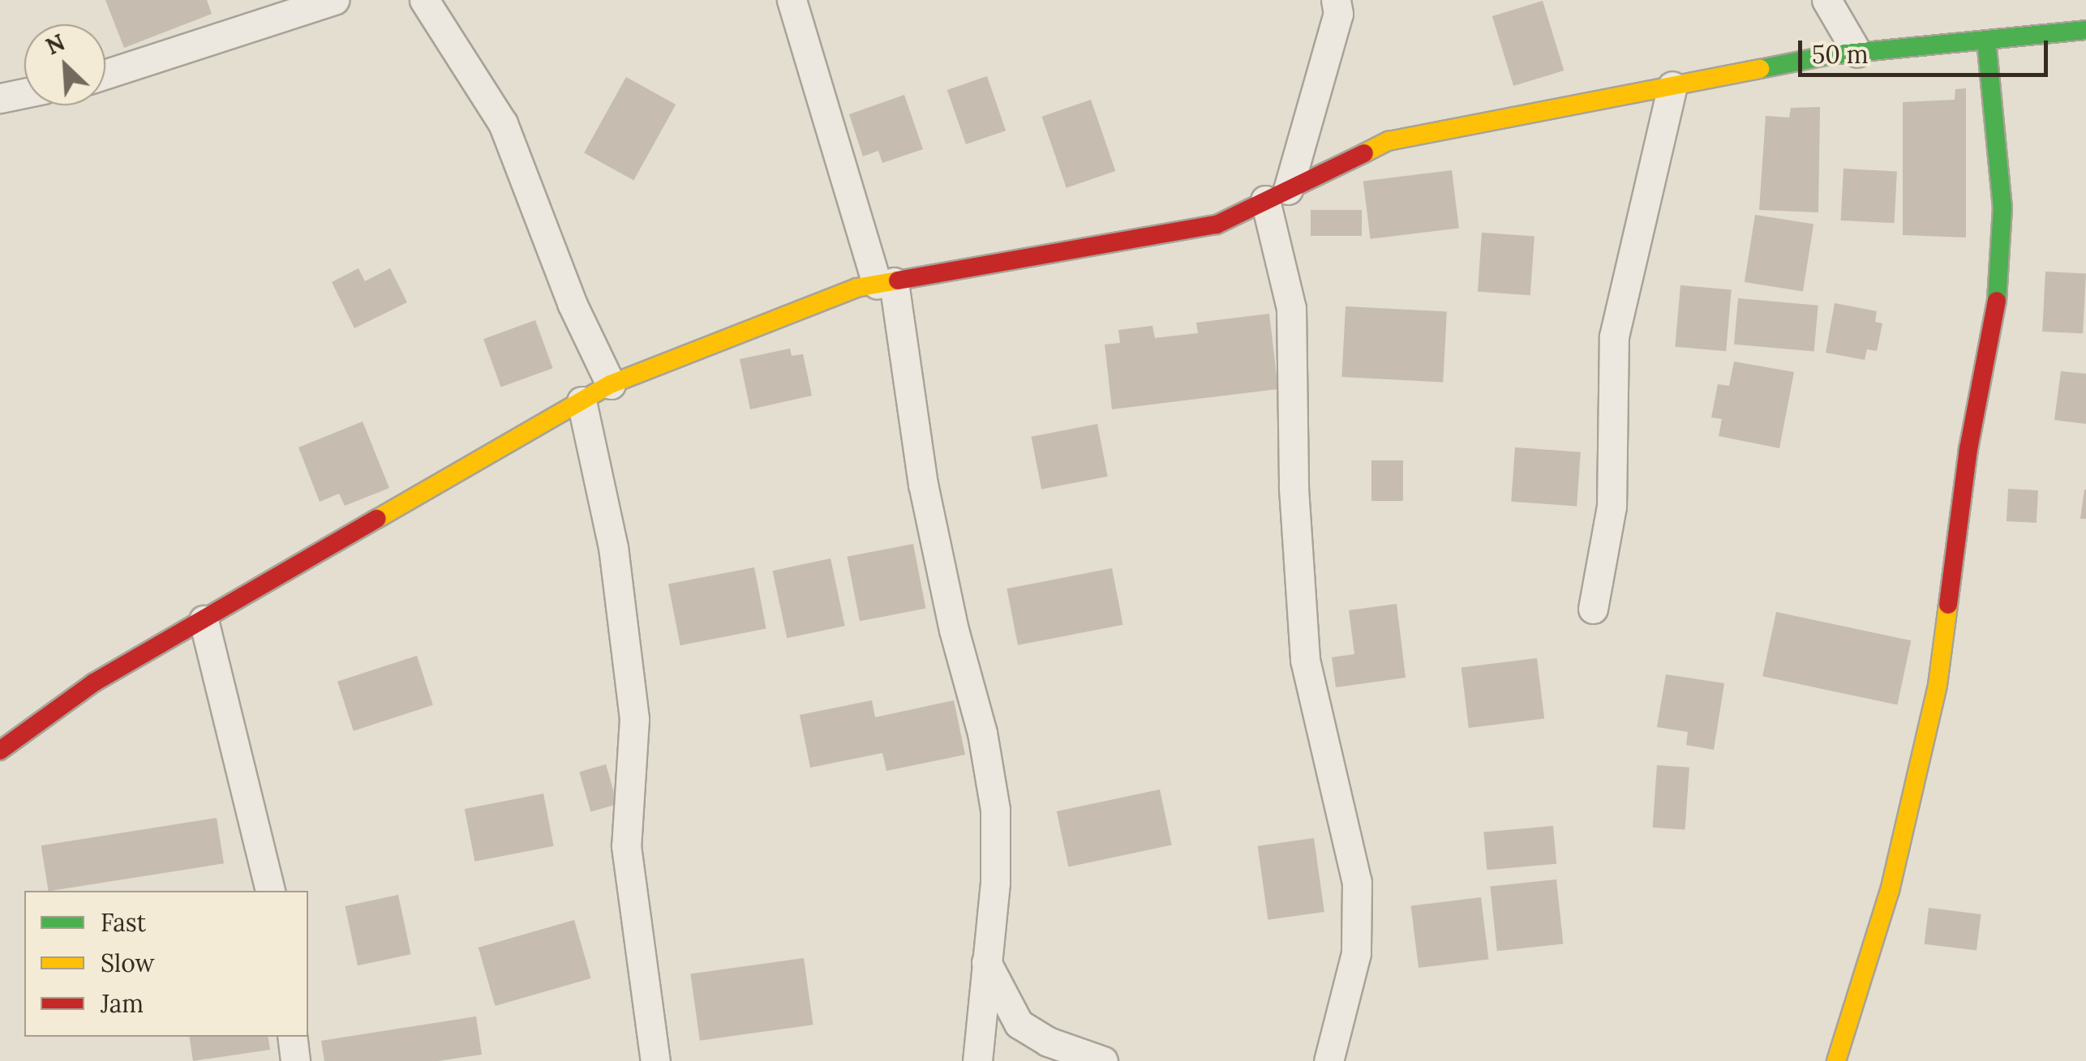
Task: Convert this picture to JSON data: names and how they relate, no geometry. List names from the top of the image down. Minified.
{"legend":["Fast","Slow","Jam"],"scale_bar":"50 m","north":"top left"}
